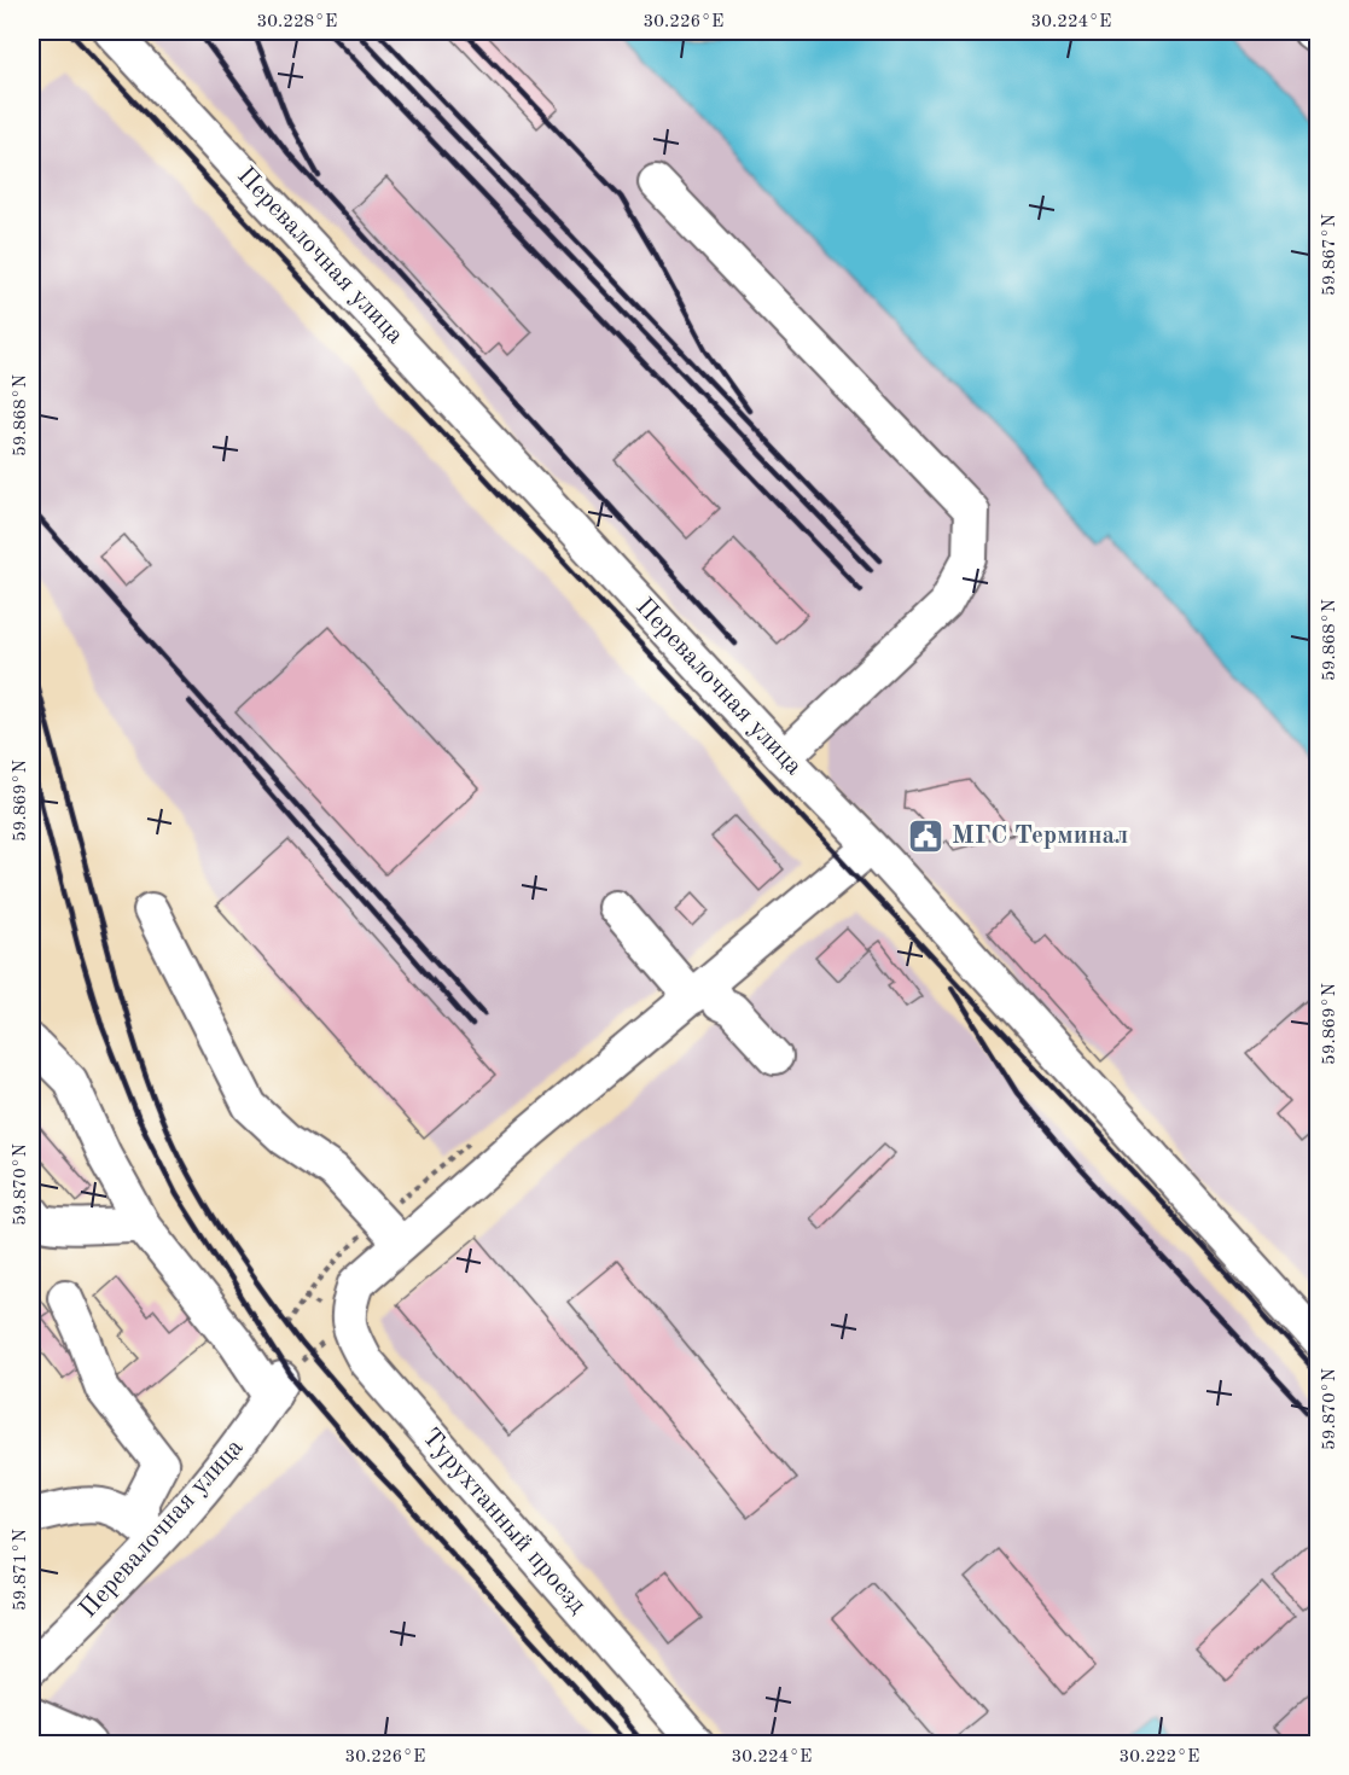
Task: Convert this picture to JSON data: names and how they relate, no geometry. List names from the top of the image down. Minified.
{"streets":{"street":["Перевалочная улица","Турухтанный проезд"]},"places":{"public building":["МГС Терминал"]},"coordinates":["30.228°E","30.226°E","30.224°E","59.867°N","59.868°N","59.869°N","59.870°N","59.871°N","30.222°E"]}
